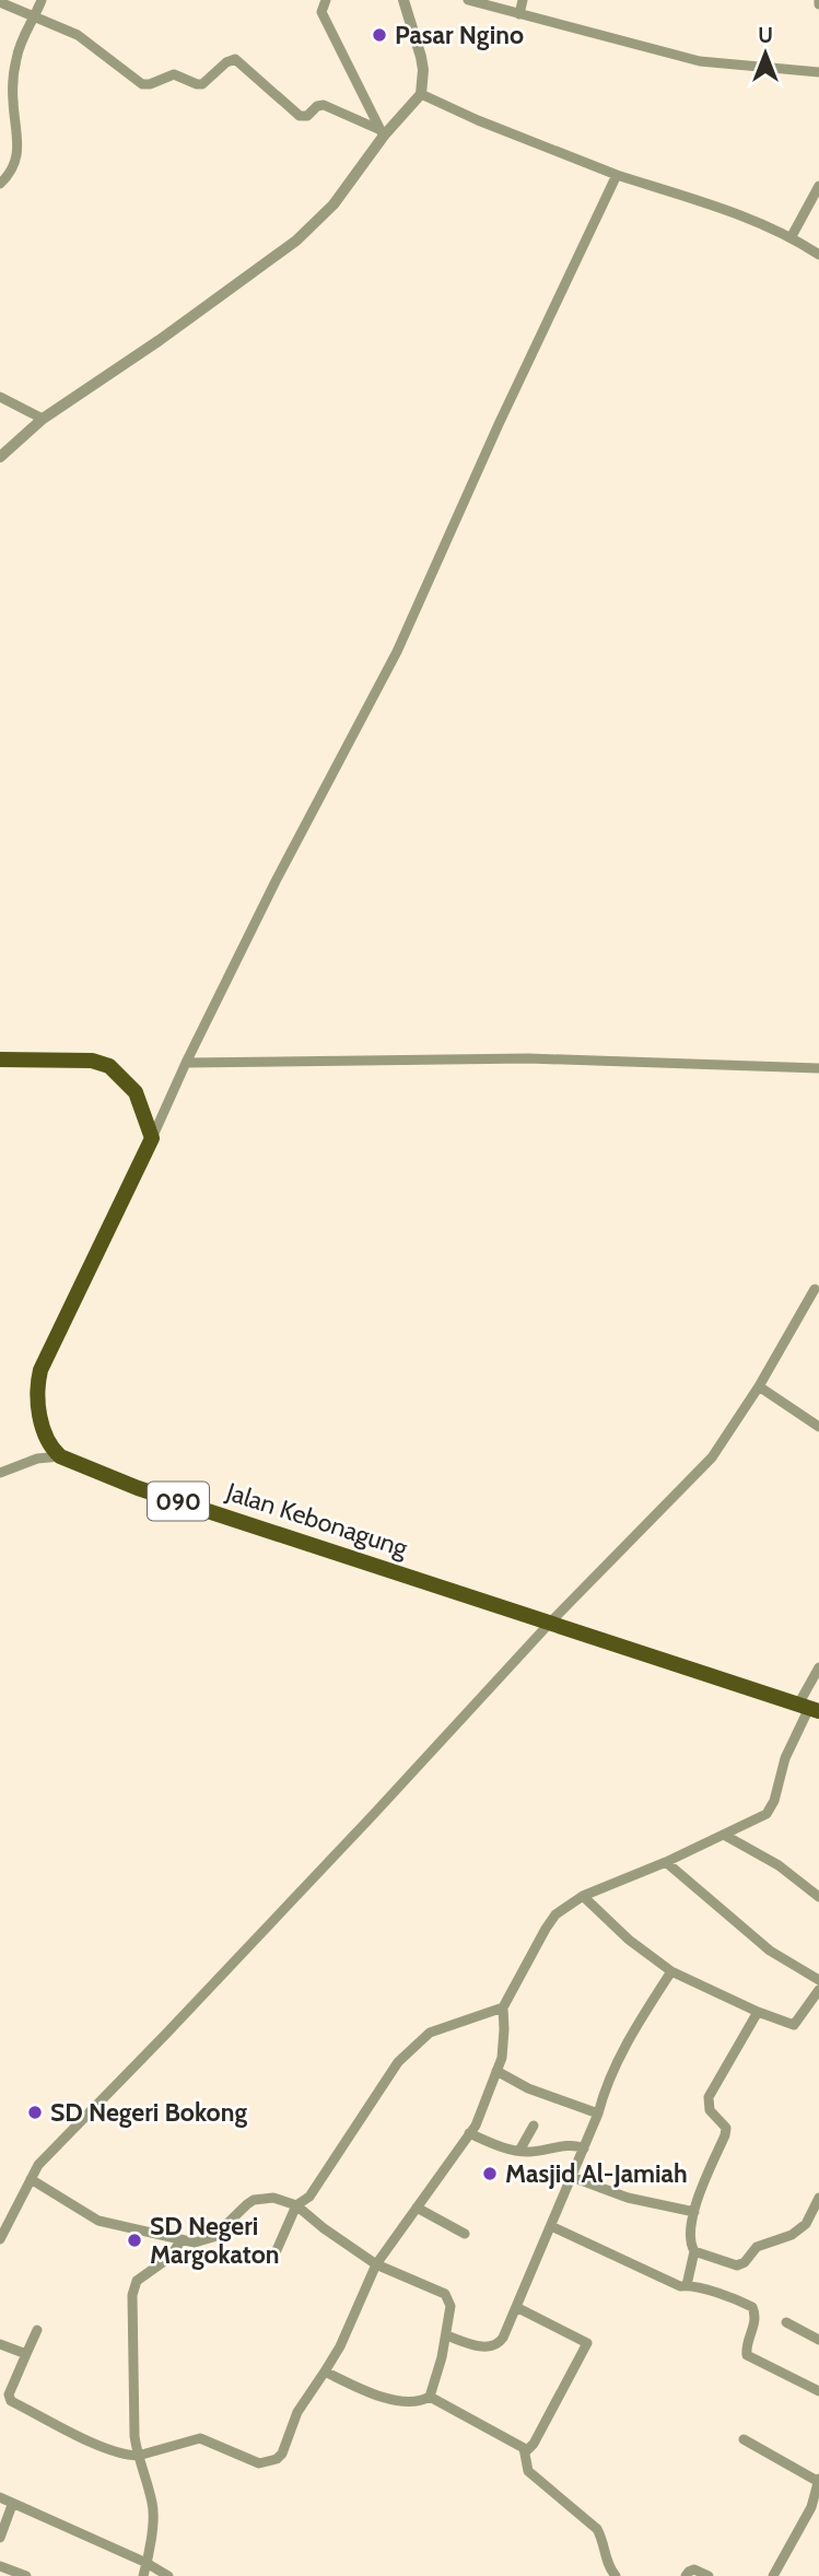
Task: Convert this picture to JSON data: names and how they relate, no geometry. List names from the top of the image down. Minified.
{"streets":{"main road":["090","Jalan Kebonagung"]},"places":["Pasar Ngino","SD Negeri Bokong","Masjid Al-Jamiah","SD Negeri Margokaton"],"north":"top"}
